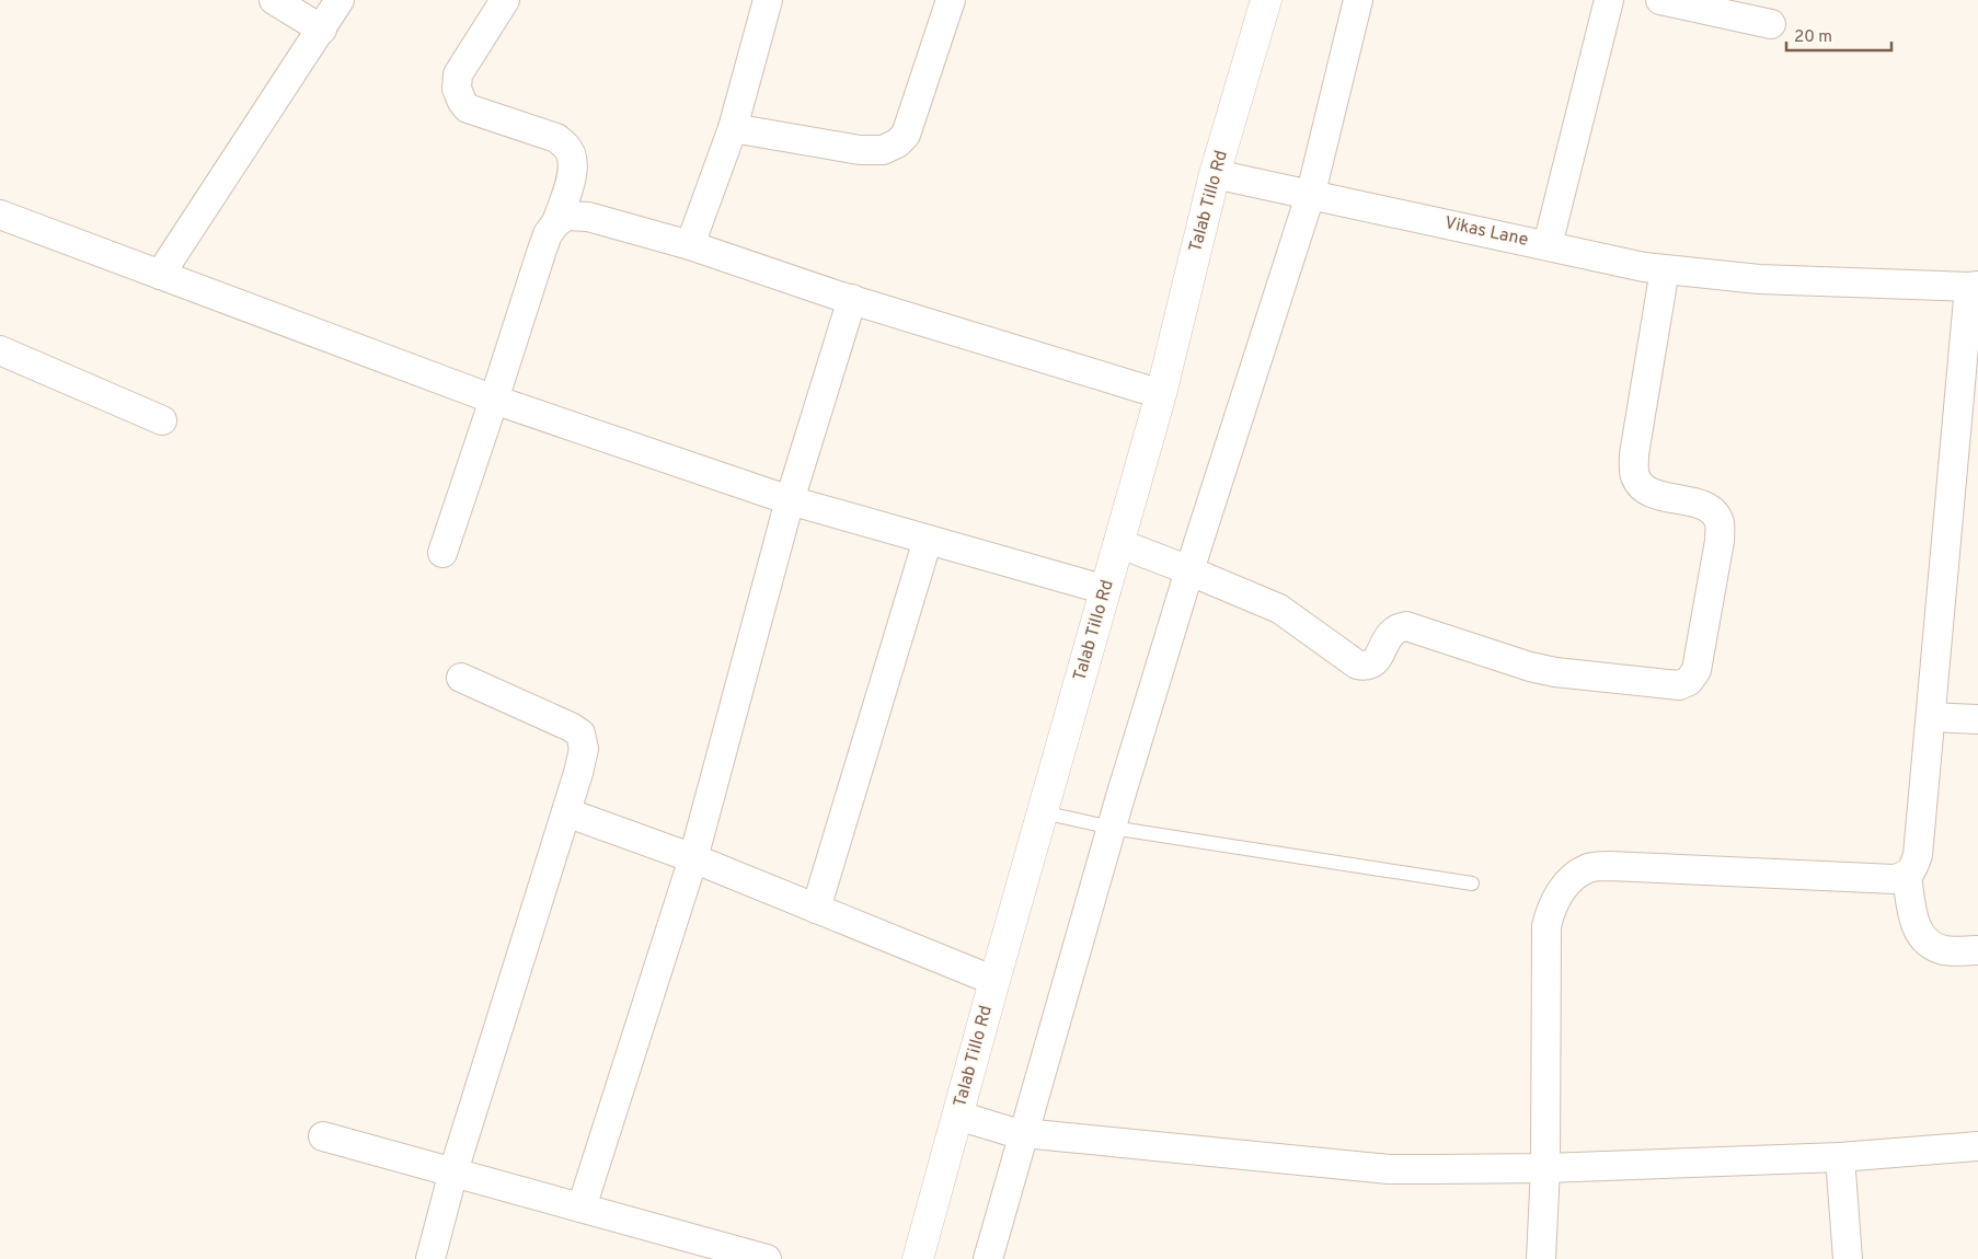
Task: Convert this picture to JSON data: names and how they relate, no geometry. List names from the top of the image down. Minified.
{"streets":{"main road":["Talab Tillo Rd"],"street":["Vikas Lane"]},"crossings":[["Talab Tillo Rd","Vikas Lane"]],"scale_bar":"20 m"}
